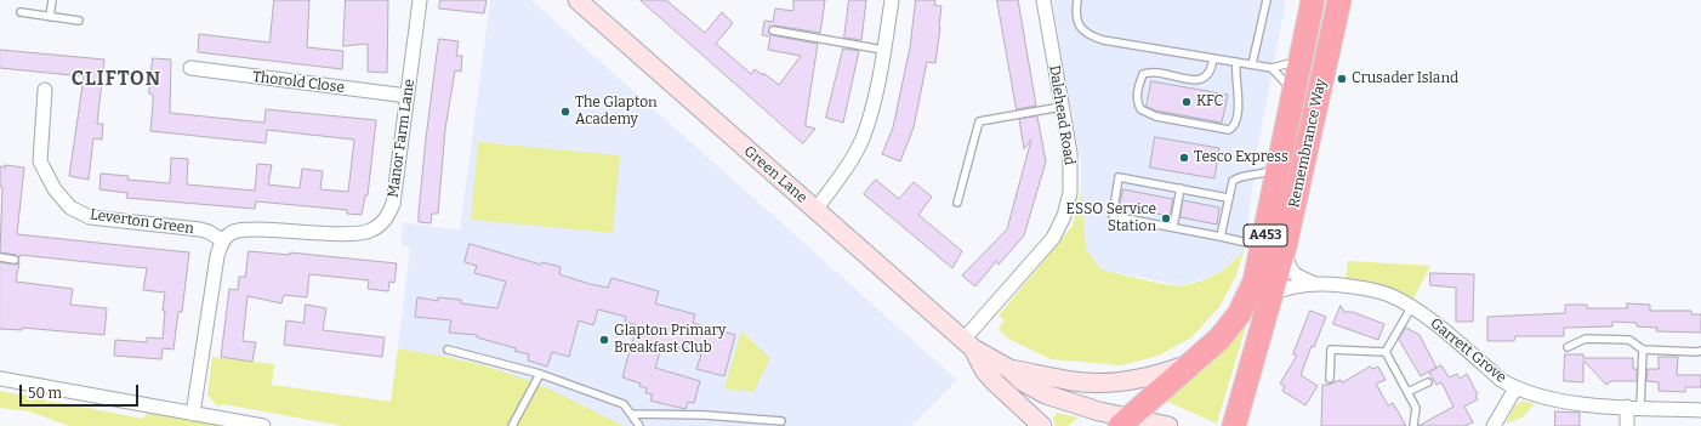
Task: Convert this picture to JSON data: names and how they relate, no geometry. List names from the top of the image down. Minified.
{"streets":{"highway":["Remembrance Way","A453"],"street":["Thorold Close","Dalehead Road","Manor Farm Lane","Green Lane","Leverton Green","Garrett Grove"]},"crossings":[["Thorold Close","Manor Farm Lane"],["Dalehead Road","Green Lane"],["Manor Farm Lane","Leverton Green"],["Remembrance Way","Green Lane"],["Remembrance Way","Garrett Grove"]],"districts":["CLIFTON"],"places":["Crusader Island","KFC","The Glapton Academy","Tesco Express","ESSO Service Station","Glapton Primary Breakfast Club"],"scale_bar":"50 m"}
